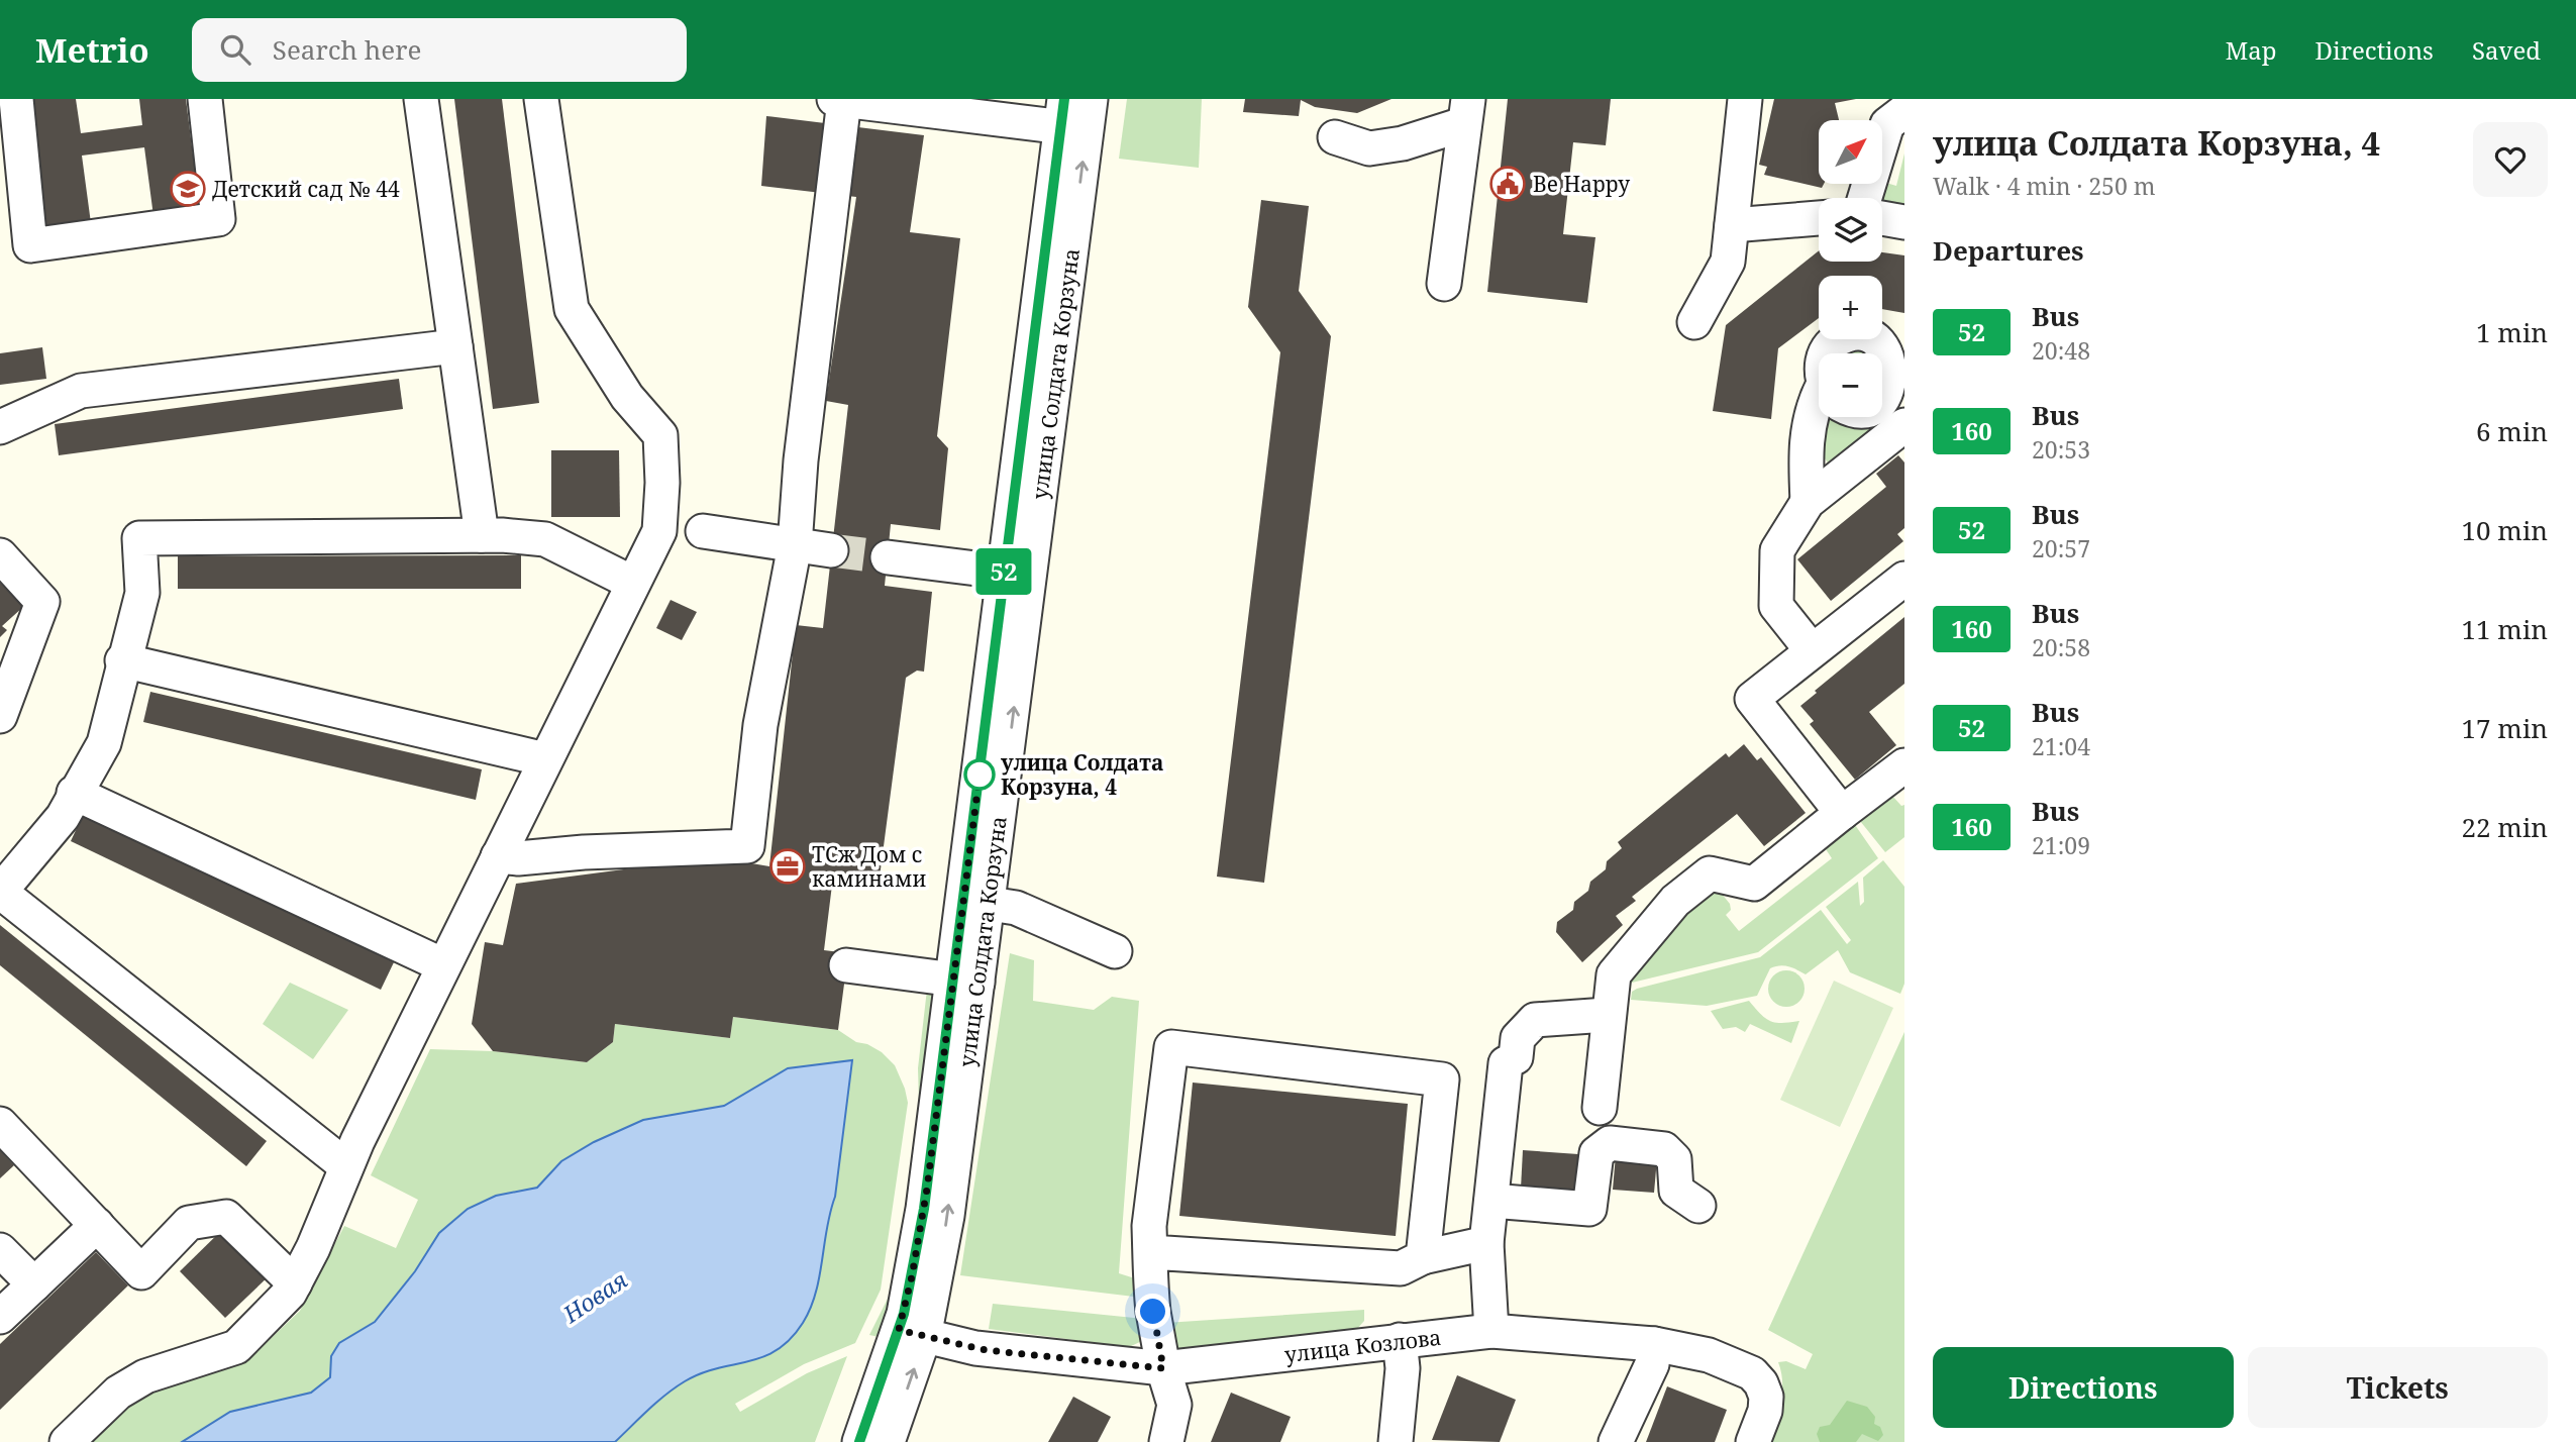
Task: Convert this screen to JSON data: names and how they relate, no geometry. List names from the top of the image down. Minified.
{"streets":{"street":["улица Солдата Корзуна","улица Козлова"]},"crossings":[["улица Солдата Корзуна","улица Козлова"]],"water":["Новая"],"places":{"public building":["Be Happy"],"school or university":["Детский сад № 44"],"other":["улица Солдата Корзуна, 4"],"office":["ТСж Дом с каминами"]},"lines":["bus line 52"],"north":"top right","page":{"header":"Metrio","search":"Search here","nav":["Map","Directions","Saved"],"on_map":"52","heading":[["улица Солдата Корзуна, 4","Walk · 4 min · 250 m"],"Departures"],"map_buttons":["+","−"],"list":[{"mark":"52","name":"Bus","note":"20:48","value":"1 min"},{"mark":"160","name":"Bus","note":"20:53","value":"6 min"},{"mark":"52","name":"Bus","note":"20:57","value":"10 min"},{"mark":"160","name":"Bus","note":"20:58","value":"11 min"},{"mark":"52","name":"Bus","note":"21:04","value":"17 min"},{"mark":"160","name":"Bus","note":"21:09","value":"22 min"}],"buttons":["Directions","Tickets"]}}
